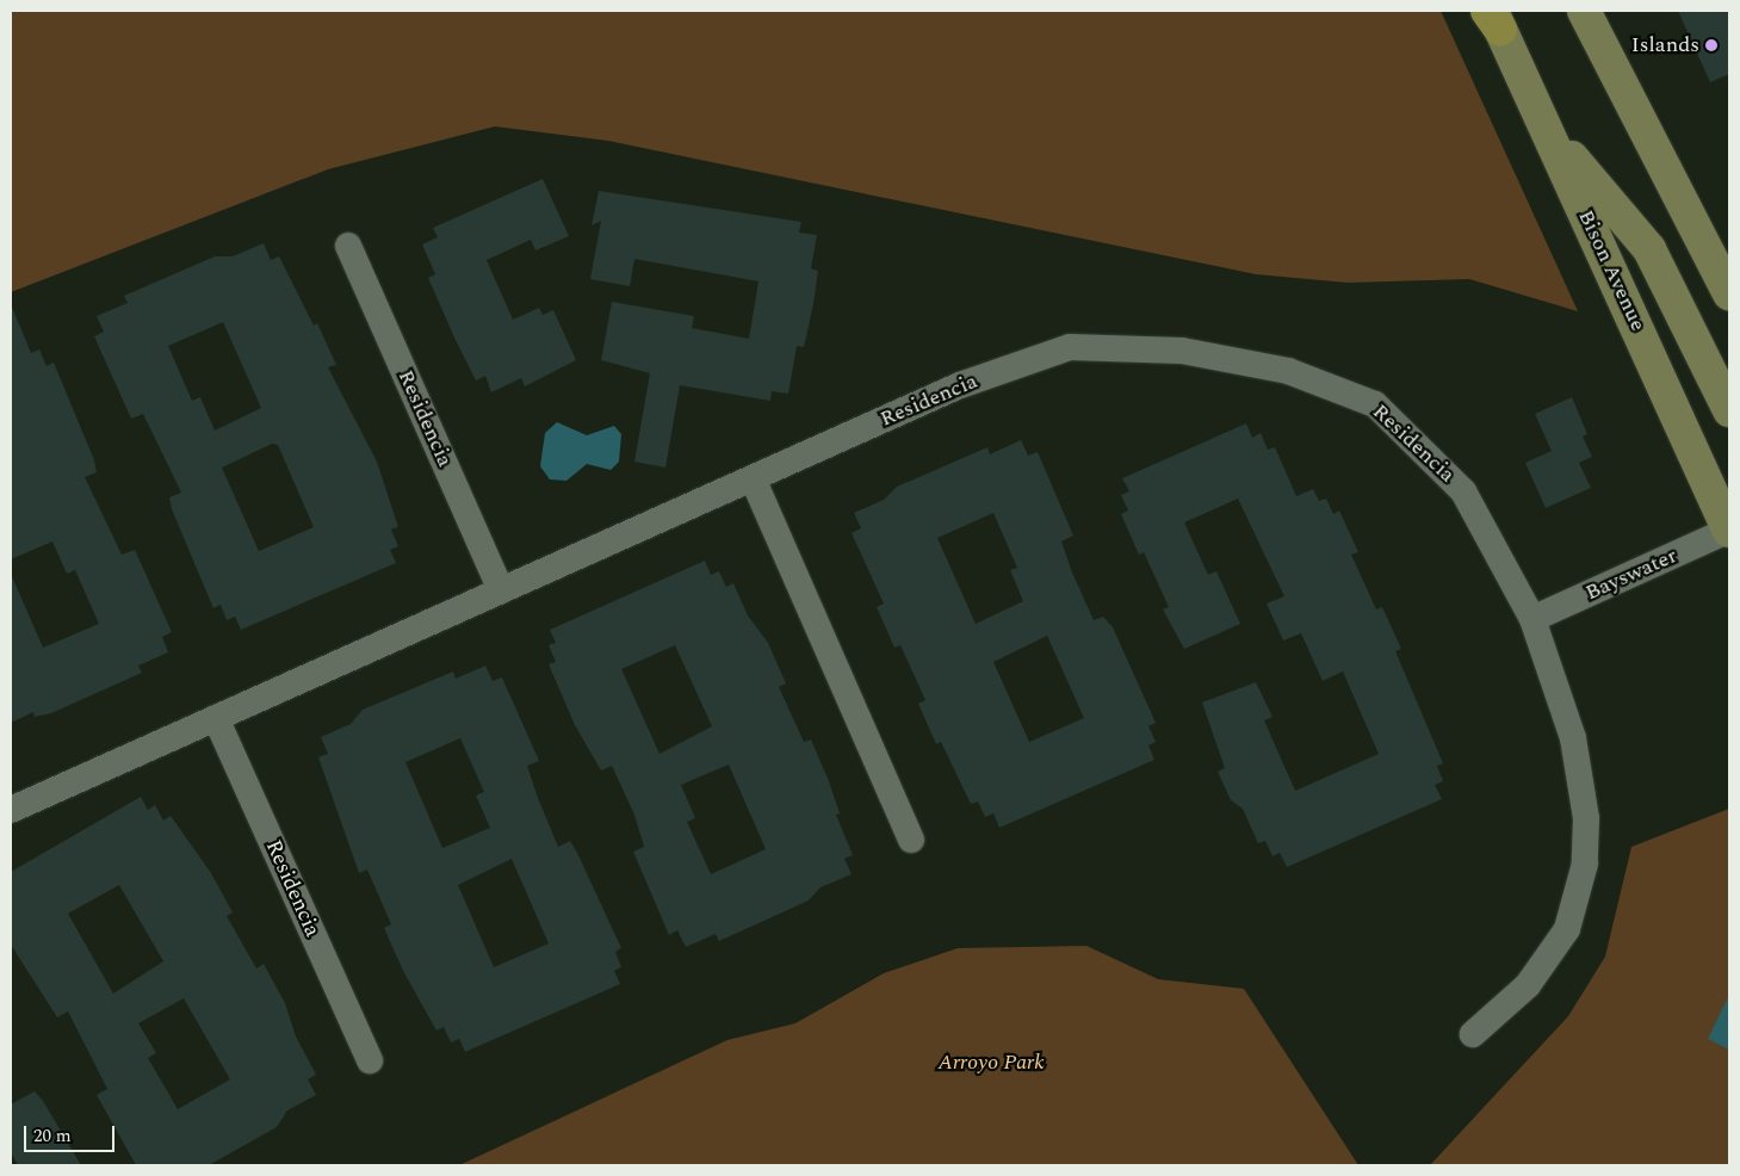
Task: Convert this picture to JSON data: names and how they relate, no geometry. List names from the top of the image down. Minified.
{"streets":{"main road":["Bison Avenue"],"street":["Residencia","Bayswater"]},"crossings":[["Bison Avenue","Bayswater"],["Residencia","Bayswater"]],"parks":["Arroyo Park"],"places":["Islands"],"scale_bar":"20 m"}
